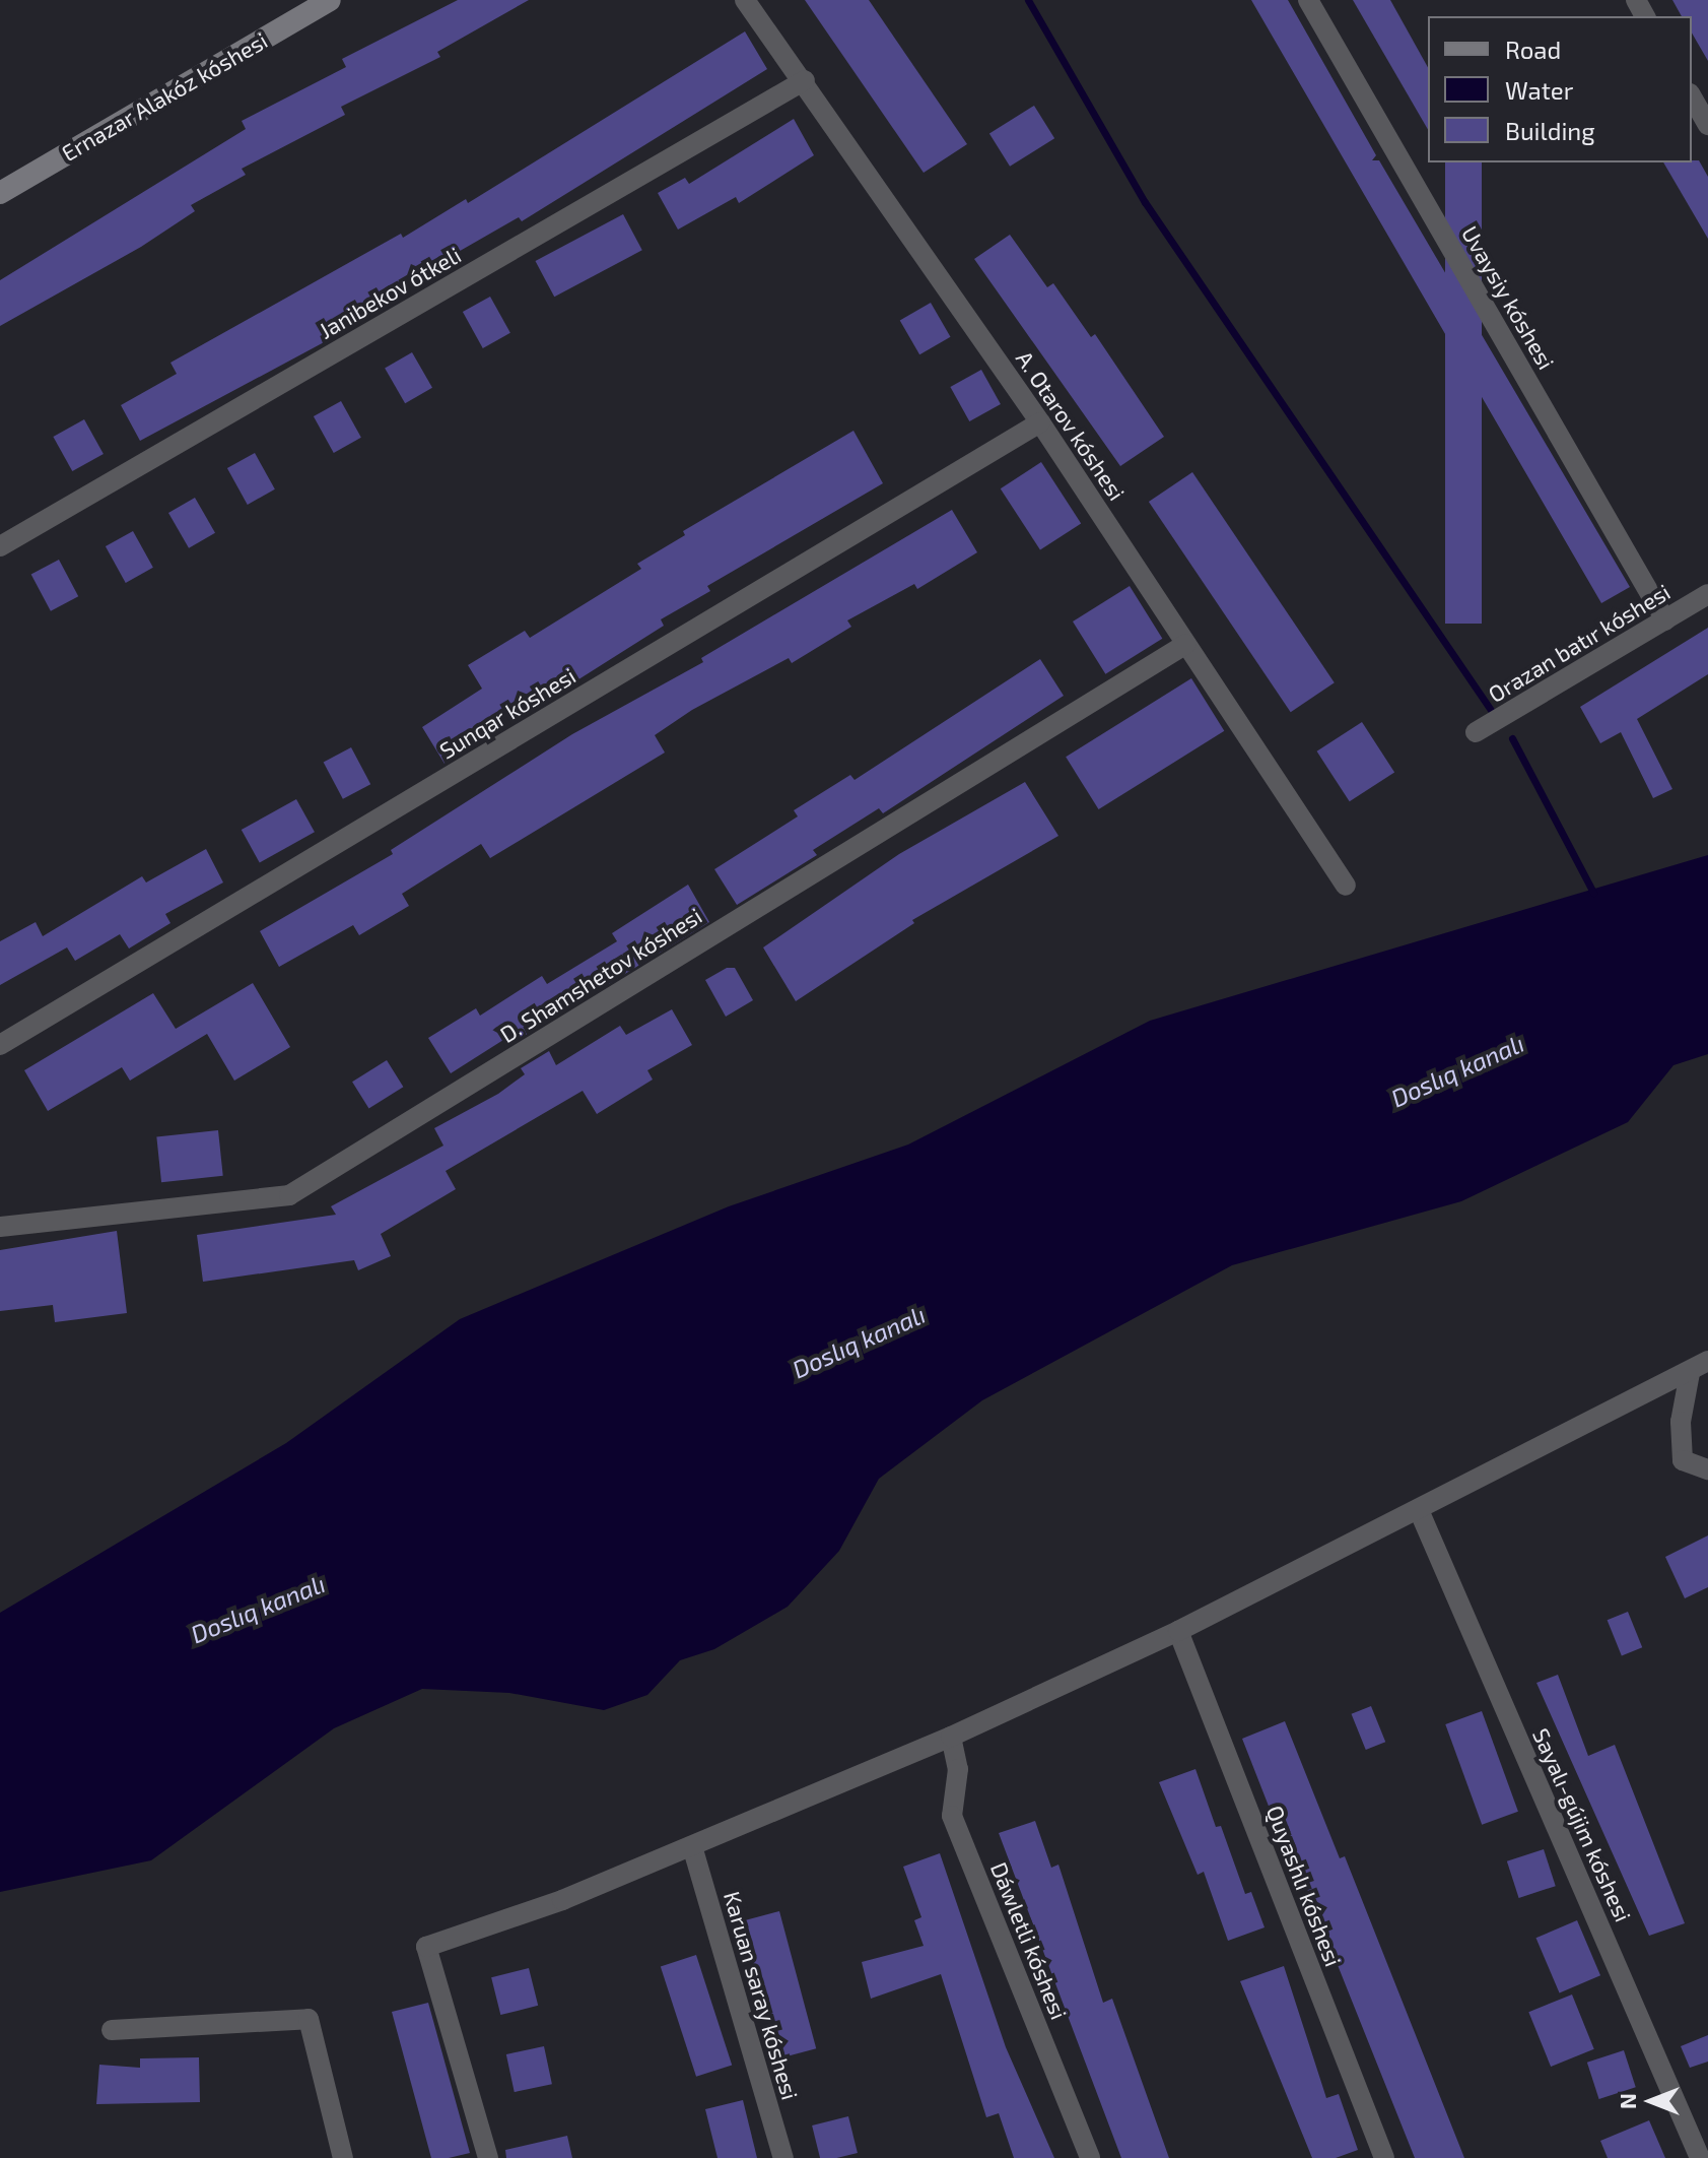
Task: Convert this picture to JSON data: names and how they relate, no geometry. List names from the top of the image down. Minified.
{"streets":{"main road":["Ernazar Alakóz kóshesi"],"street":["Janibekov ótkeli","Uvaysiy kóshesi","A. Otarov kóshesi","Orazan batır kóshesi","Sunqar kóshesi","D. Shamshetov kóshesi","Sayalı-gújim kóshesi","Quyashlı kóshesi","Dáwletli kóshesi","Karuan saray kóshesi"]},"crossings":[["Janibekov ótkeli","A. Otarov kóshesi"],["Uvaysiy kóshesi","Orazan batır kóshesi"],["A. Otarov kóshesi","Sunqar kóshesi"],["A. Otarov kóshesi","D. Shamshetov kóshesi"]],"water":["Doslıq kanalı"],"legend":["Road","Water","Building"],"north":"left"}
